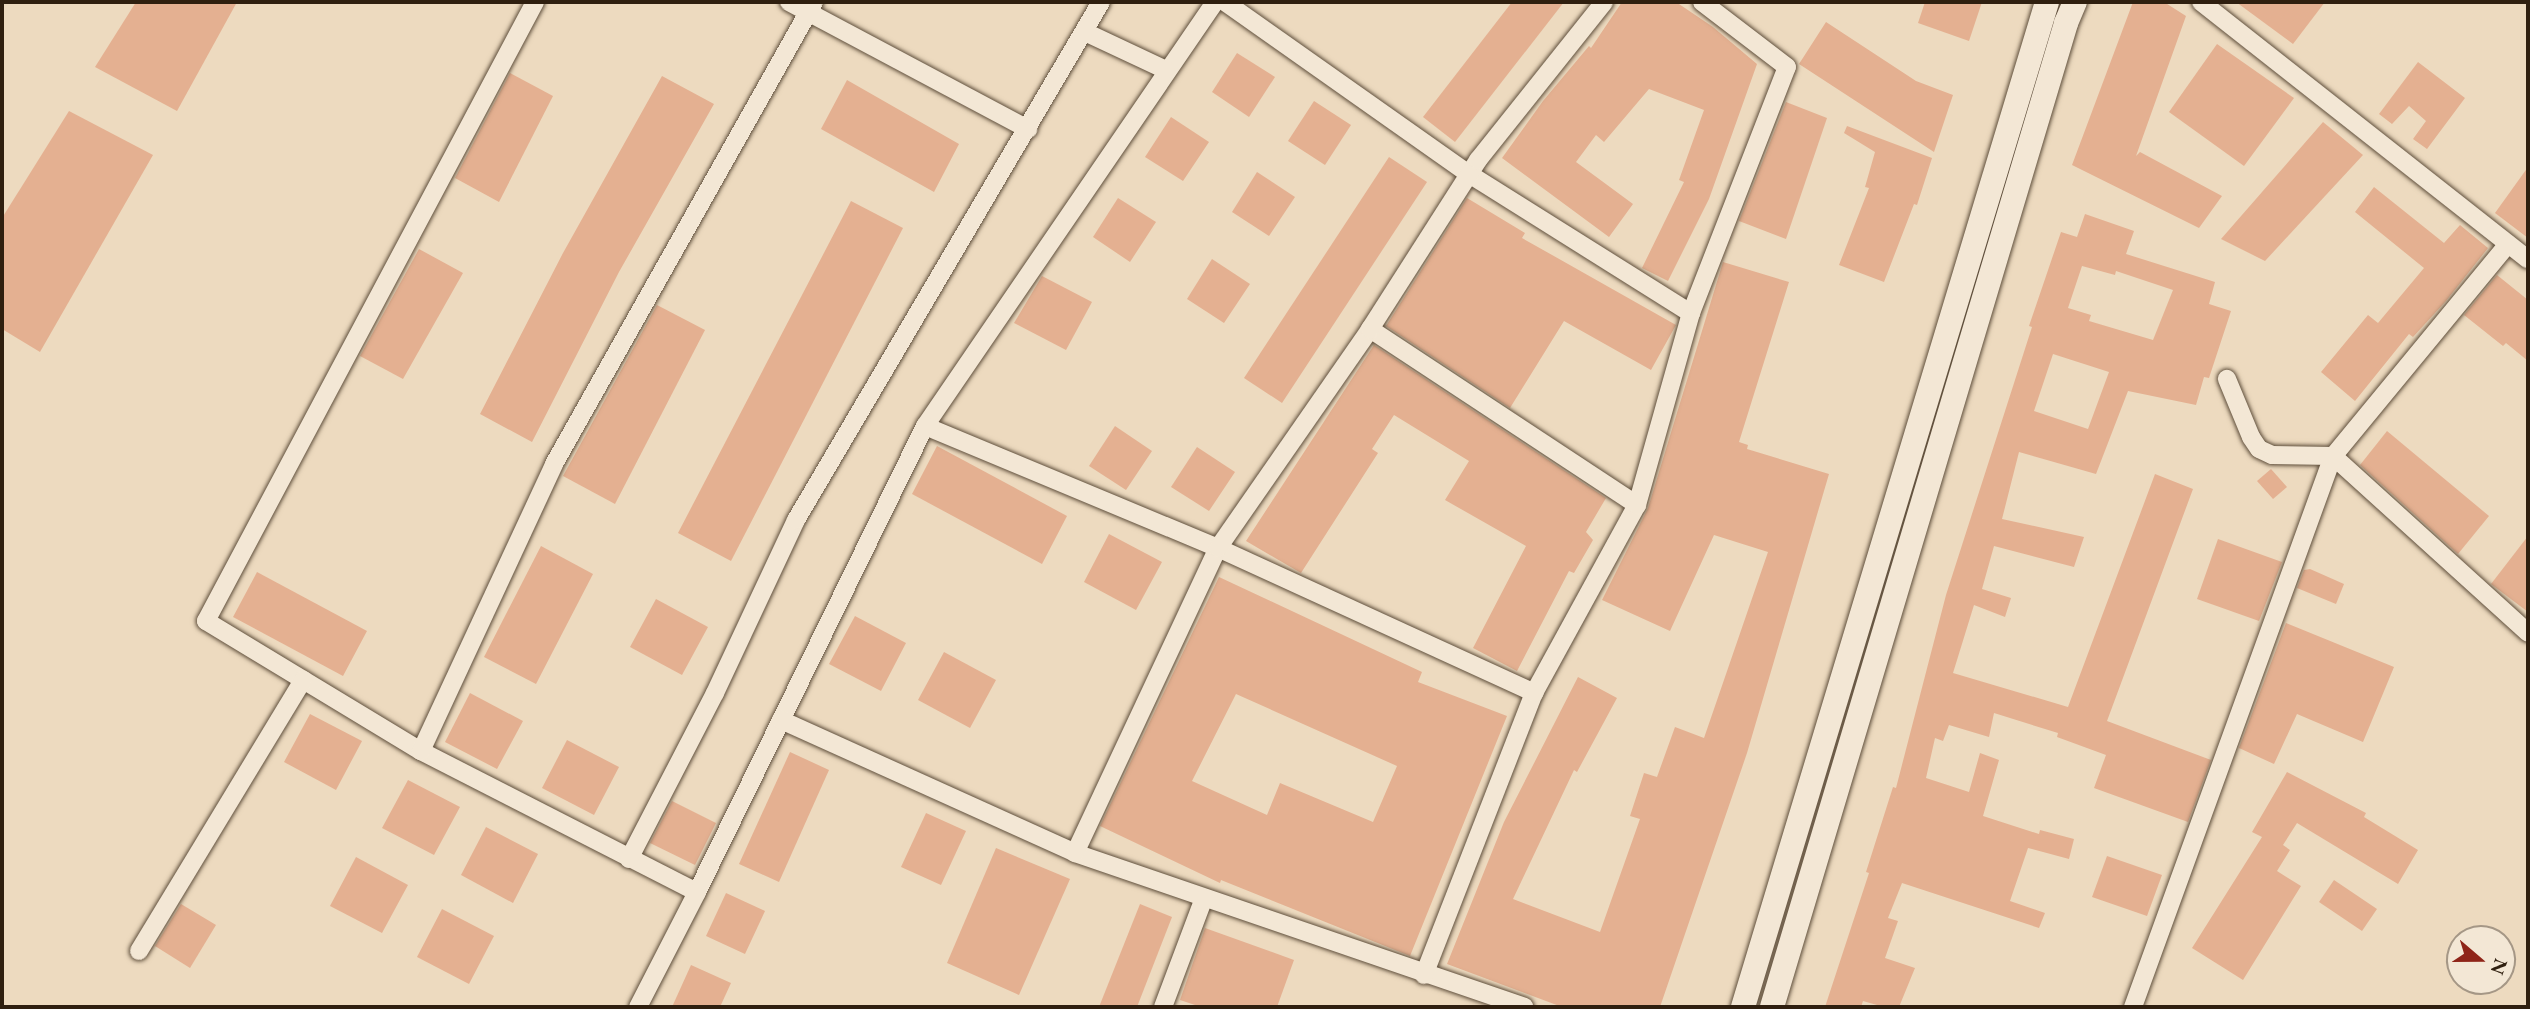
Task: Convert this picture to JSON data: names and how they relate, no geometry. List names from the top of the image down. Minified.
{"north":"right"}
